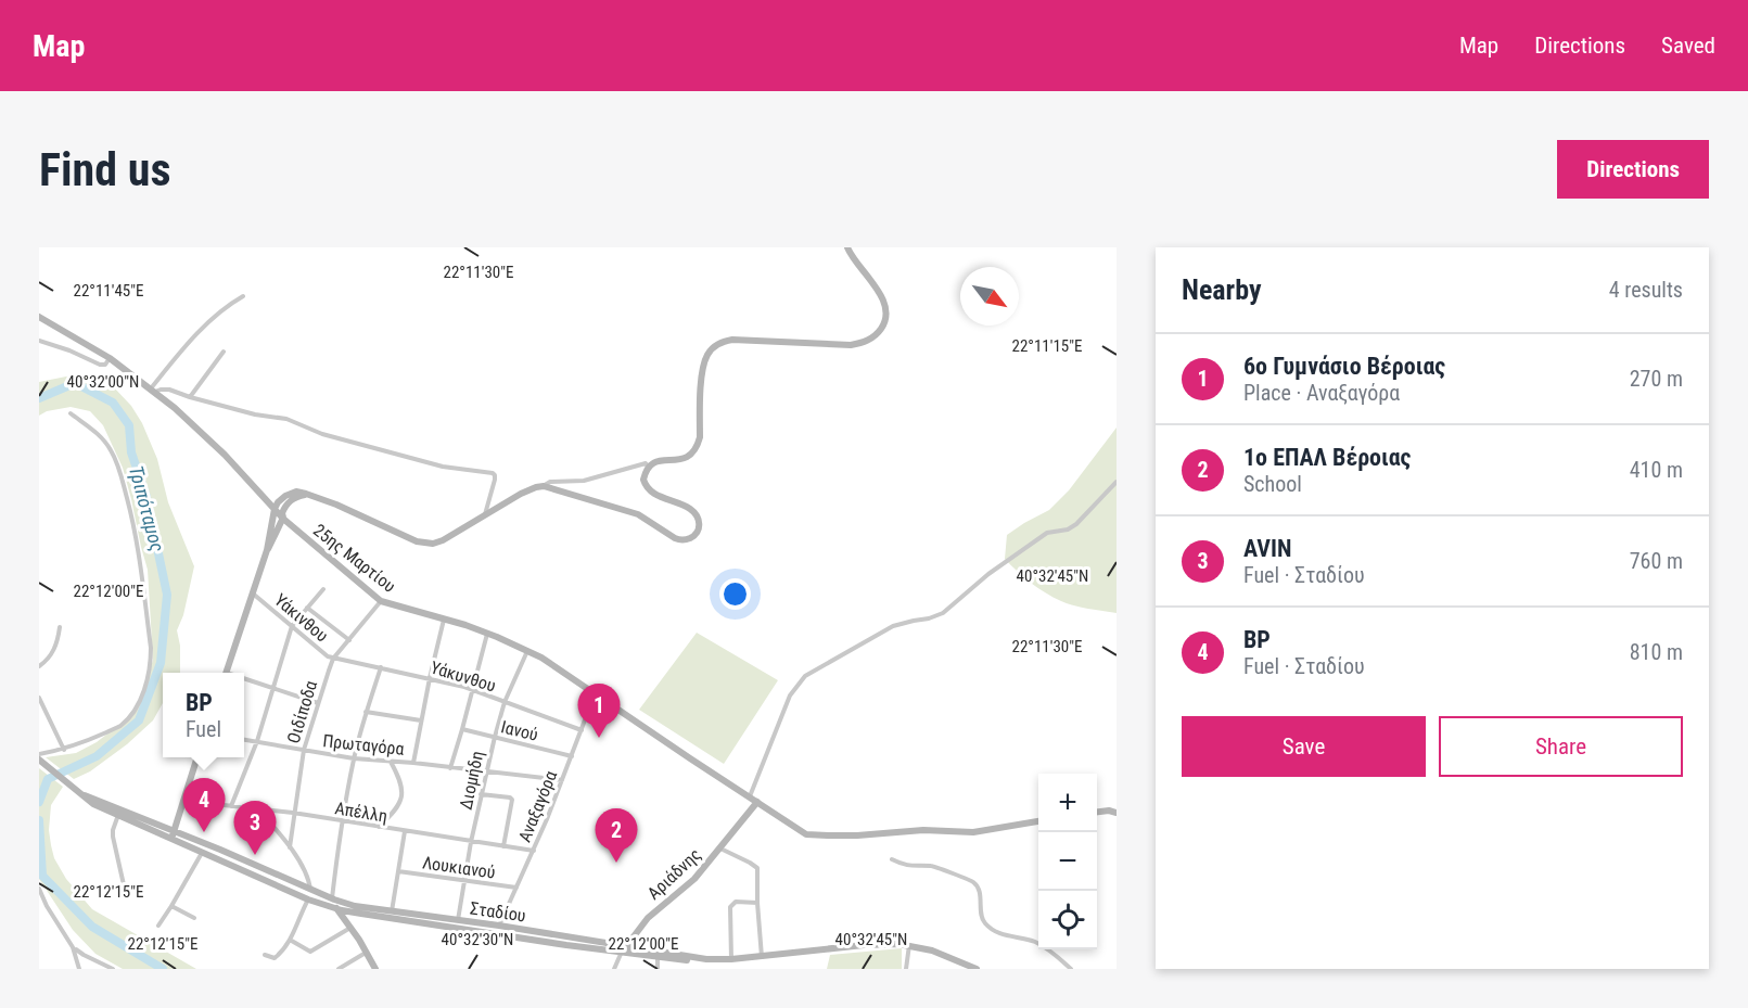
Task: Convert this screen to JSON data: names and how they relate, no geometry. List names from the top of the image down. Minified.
{"streets":{"street":["25ης Μαρτίου","Υάκινθου","Υάκυνθου","Οιδίποδα","Ιανού","Πρωταγόρα","Διομήδη","Αναξαγόρα","Απέλλη","Λουκιανού","Αριάδνης","Σταδίου"]},"crossings":[["25ης Μαρτίου","Οιδίποδα"],["25ης Μαρτίου","Διομήδη"],["25ης Μαρτίου","Αναξαγόρα"],["25ης Μαρτίου","Αριάδνης"],["Υάκινθου","Υάκυνθου"],["Υάκινθου","Οιδίποδα"],["Υάκυνθου","Οιδίποδα"],["Υάκυνθου","Διομήδη"],["Υάκυνθου","Αναξαγόρα"],["Οιδίποδα","Πρωταγόρα"],["Οιδίποδα","Απέλλη"],["Ιανού","Διομήδη"],["Ιανού","Αναξαγόρα"],["Πρωταγόρα","Διομήδη"],["Πρωταγόρα","Αναξαγόρα"],["Διομήδη","Απέλλη"],["Διομήδη","Λουκιανού"],["Διομήδη","Σταδίου"],["Αναξαγόρα","Απέλλη"],["Αναξαγόρα","Λουκιανού"],["Αναξαγόρα","Σταδίου"],["Αριάδνης","Σταδίου"]],"water":["Τριπόταμος"],"north":"bottom right","page":{"header":"Map","nav":["Map","Directions","Saved"],"buttons":["Directions",["Save","Share"]],"title":"Find us","heading":["Nearby","4 results"],"list":[{"mark":"1","name":"6ο Γυμνάσιο Βέροιας","note":"Place · Αναξαγόρα","value":"270 m"},{"mark":"2","name":"1ο ΕΠΑΛ Βέροιας","note":"School","value":"410 m"},{"mark":"3","name":"AVIN","note":"Fuel · Σταδίου","value":"760 m"},{"mark":"4","name":"BP","note":"Fuel · Σταδίου","value":"810 m"}],"popup":["BP","Fuel"],"pins":["1","4","3","2"],"map_buttons":["+","−"]},"coordinates":["22°11'30\"E","22°11'45\"E","22°11'15\"E","40°32'00\"N","40°32'45\"N","22°12'00\"E","22°12'15\"E","40°32'30\"N"]}
